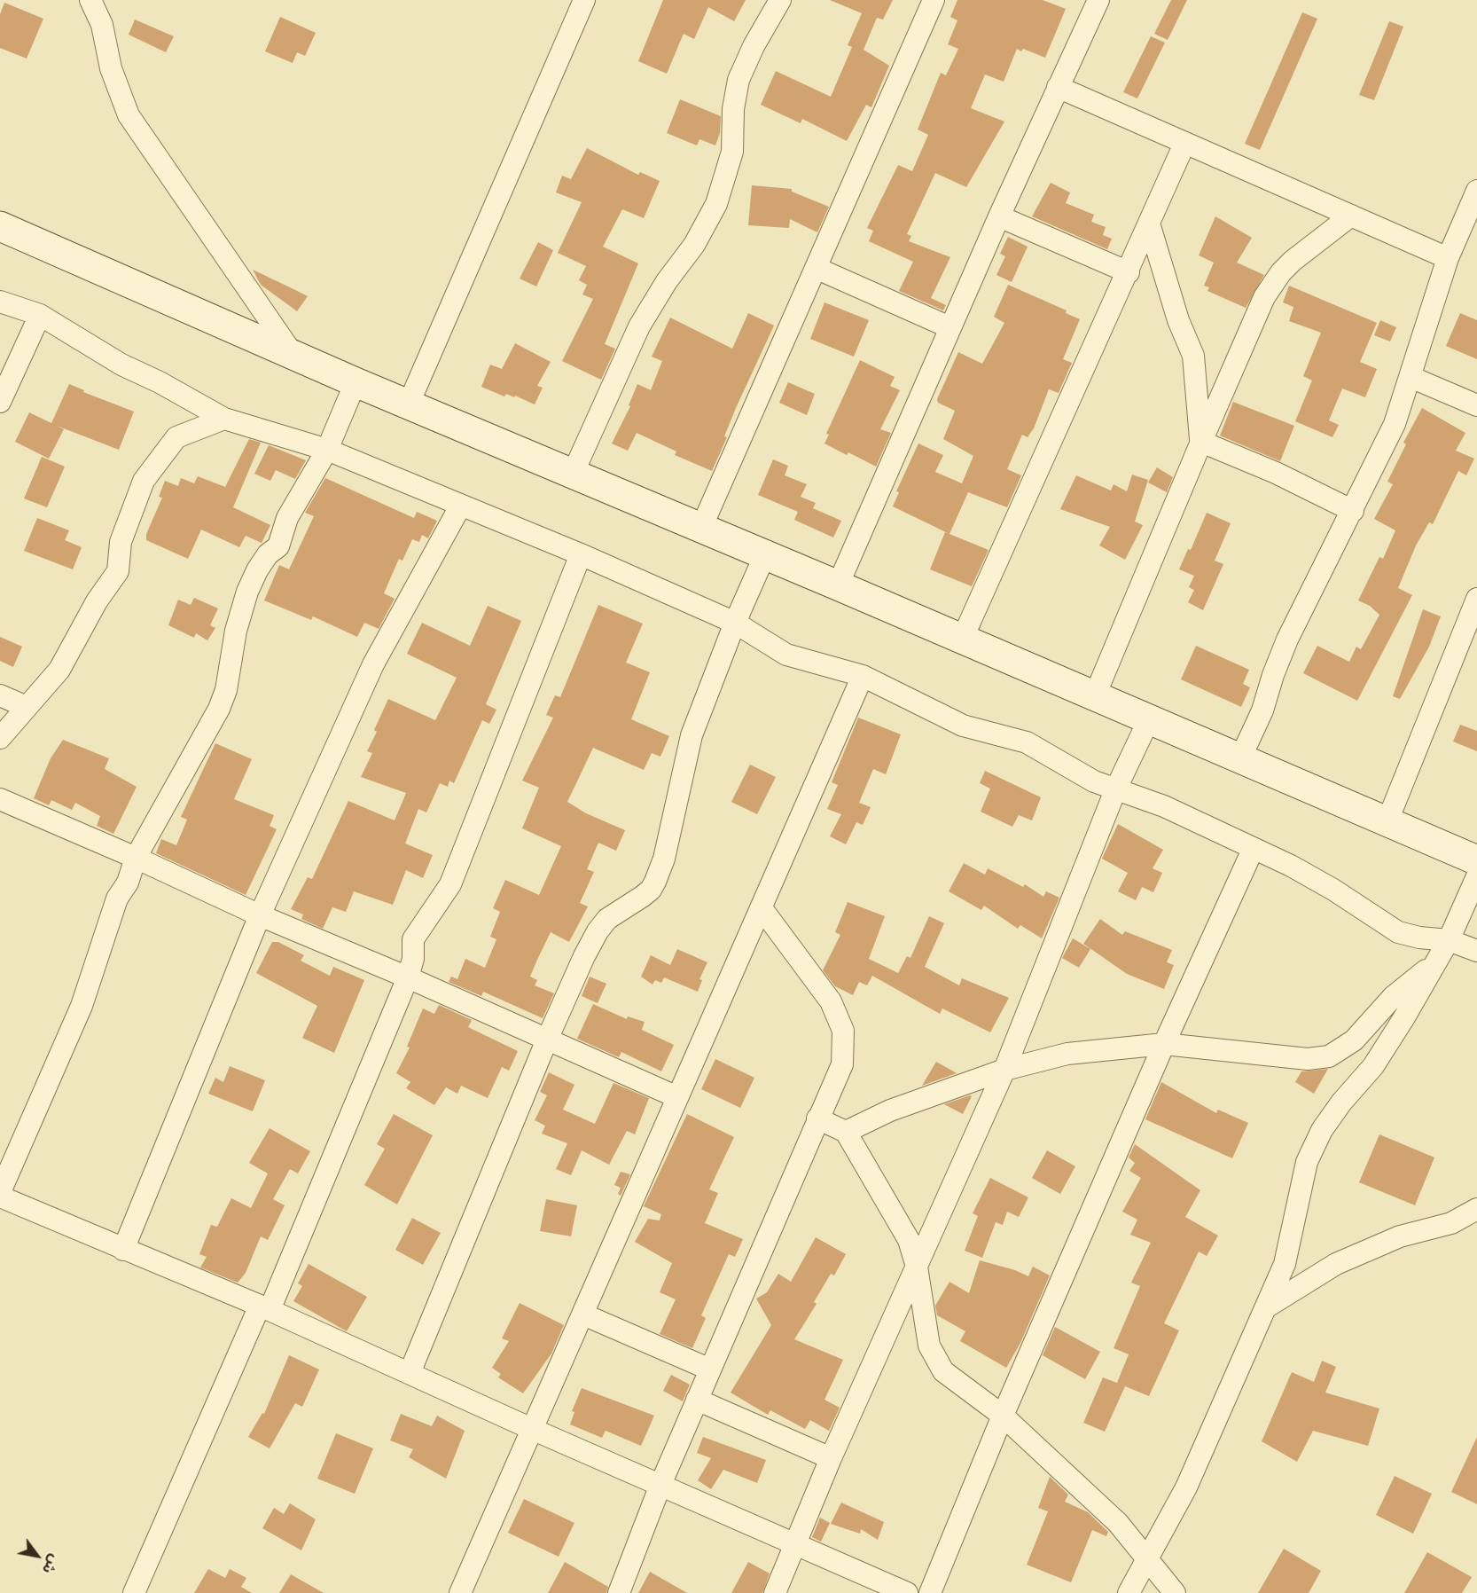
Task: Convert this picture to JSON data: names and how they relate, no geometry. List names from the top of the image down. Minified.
{"north":"bottom right"}
